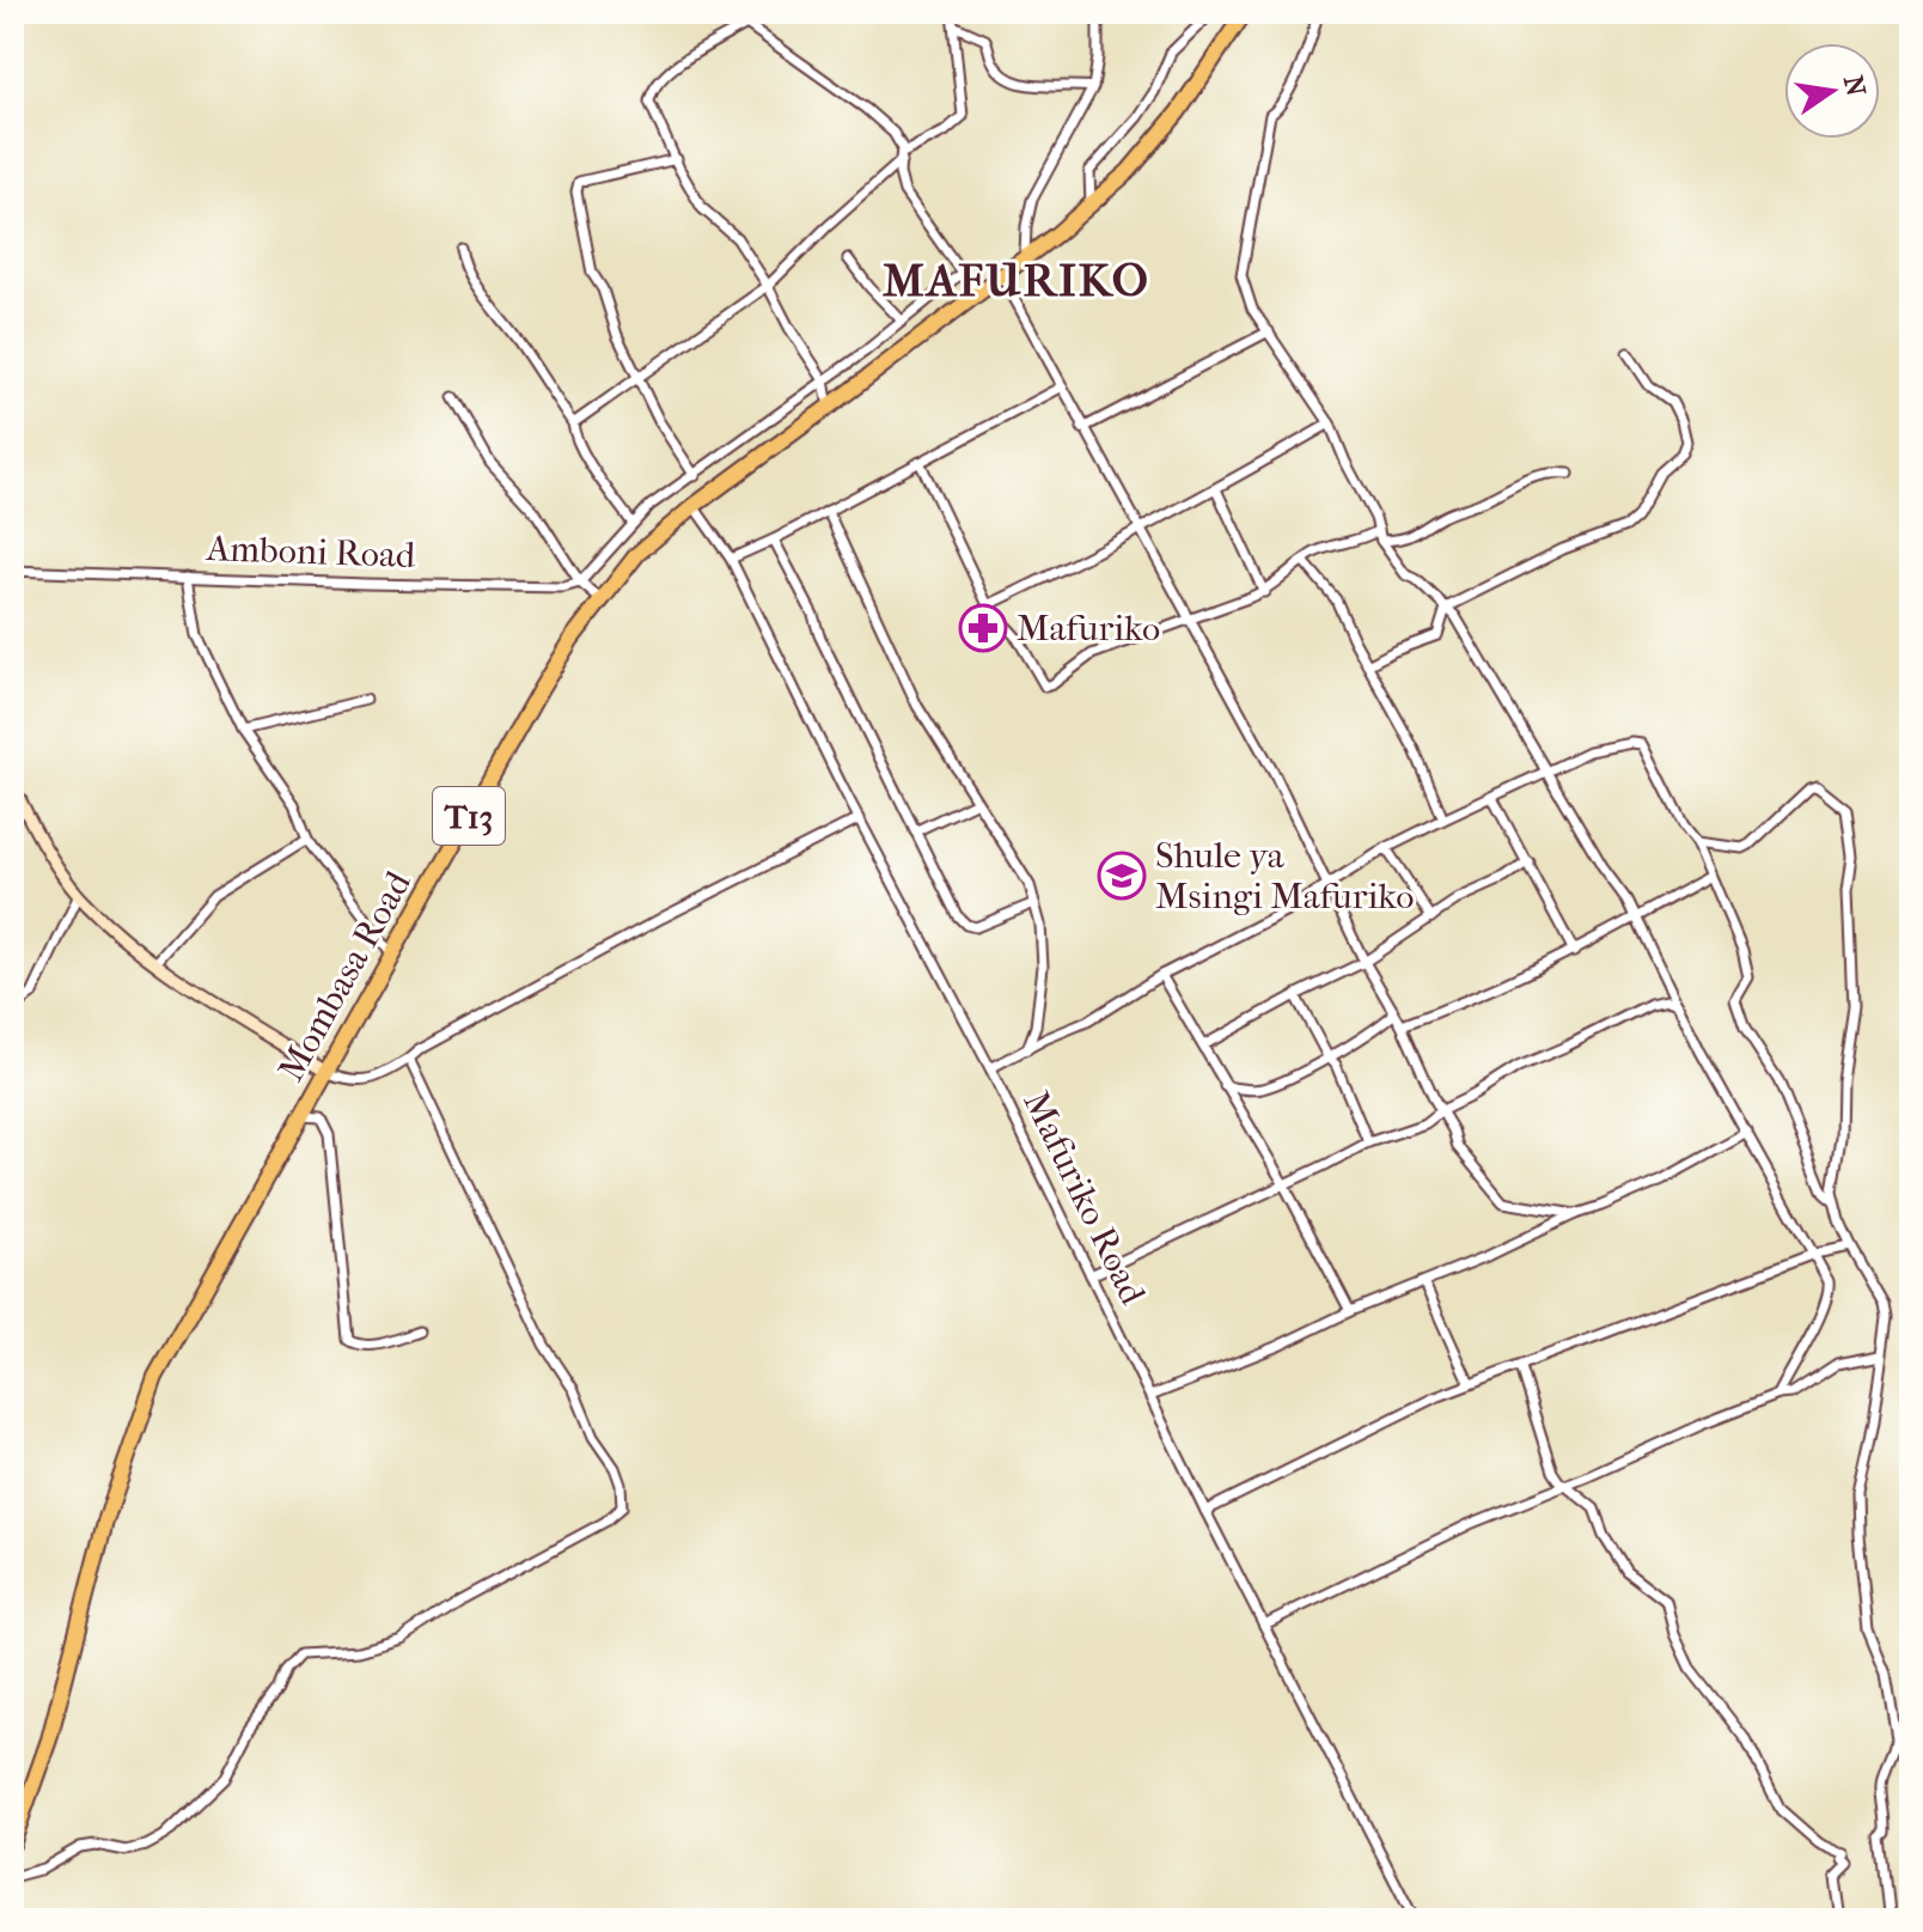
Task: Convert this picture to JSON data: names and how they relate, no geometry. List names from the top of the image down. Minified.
{"streets":{"highway":["T13","Mombasa Road"],"street":["Amboni Road","Mafuriko Road"]},"crossings":[["Mombasa Road","Mafuriko Road"]],"districts":["MAFURIKO"],"places":{"pharmacy":["Mafuriko"],"school or university":["Shule ya Msingi Mafuriko"]},"north":"right"}
